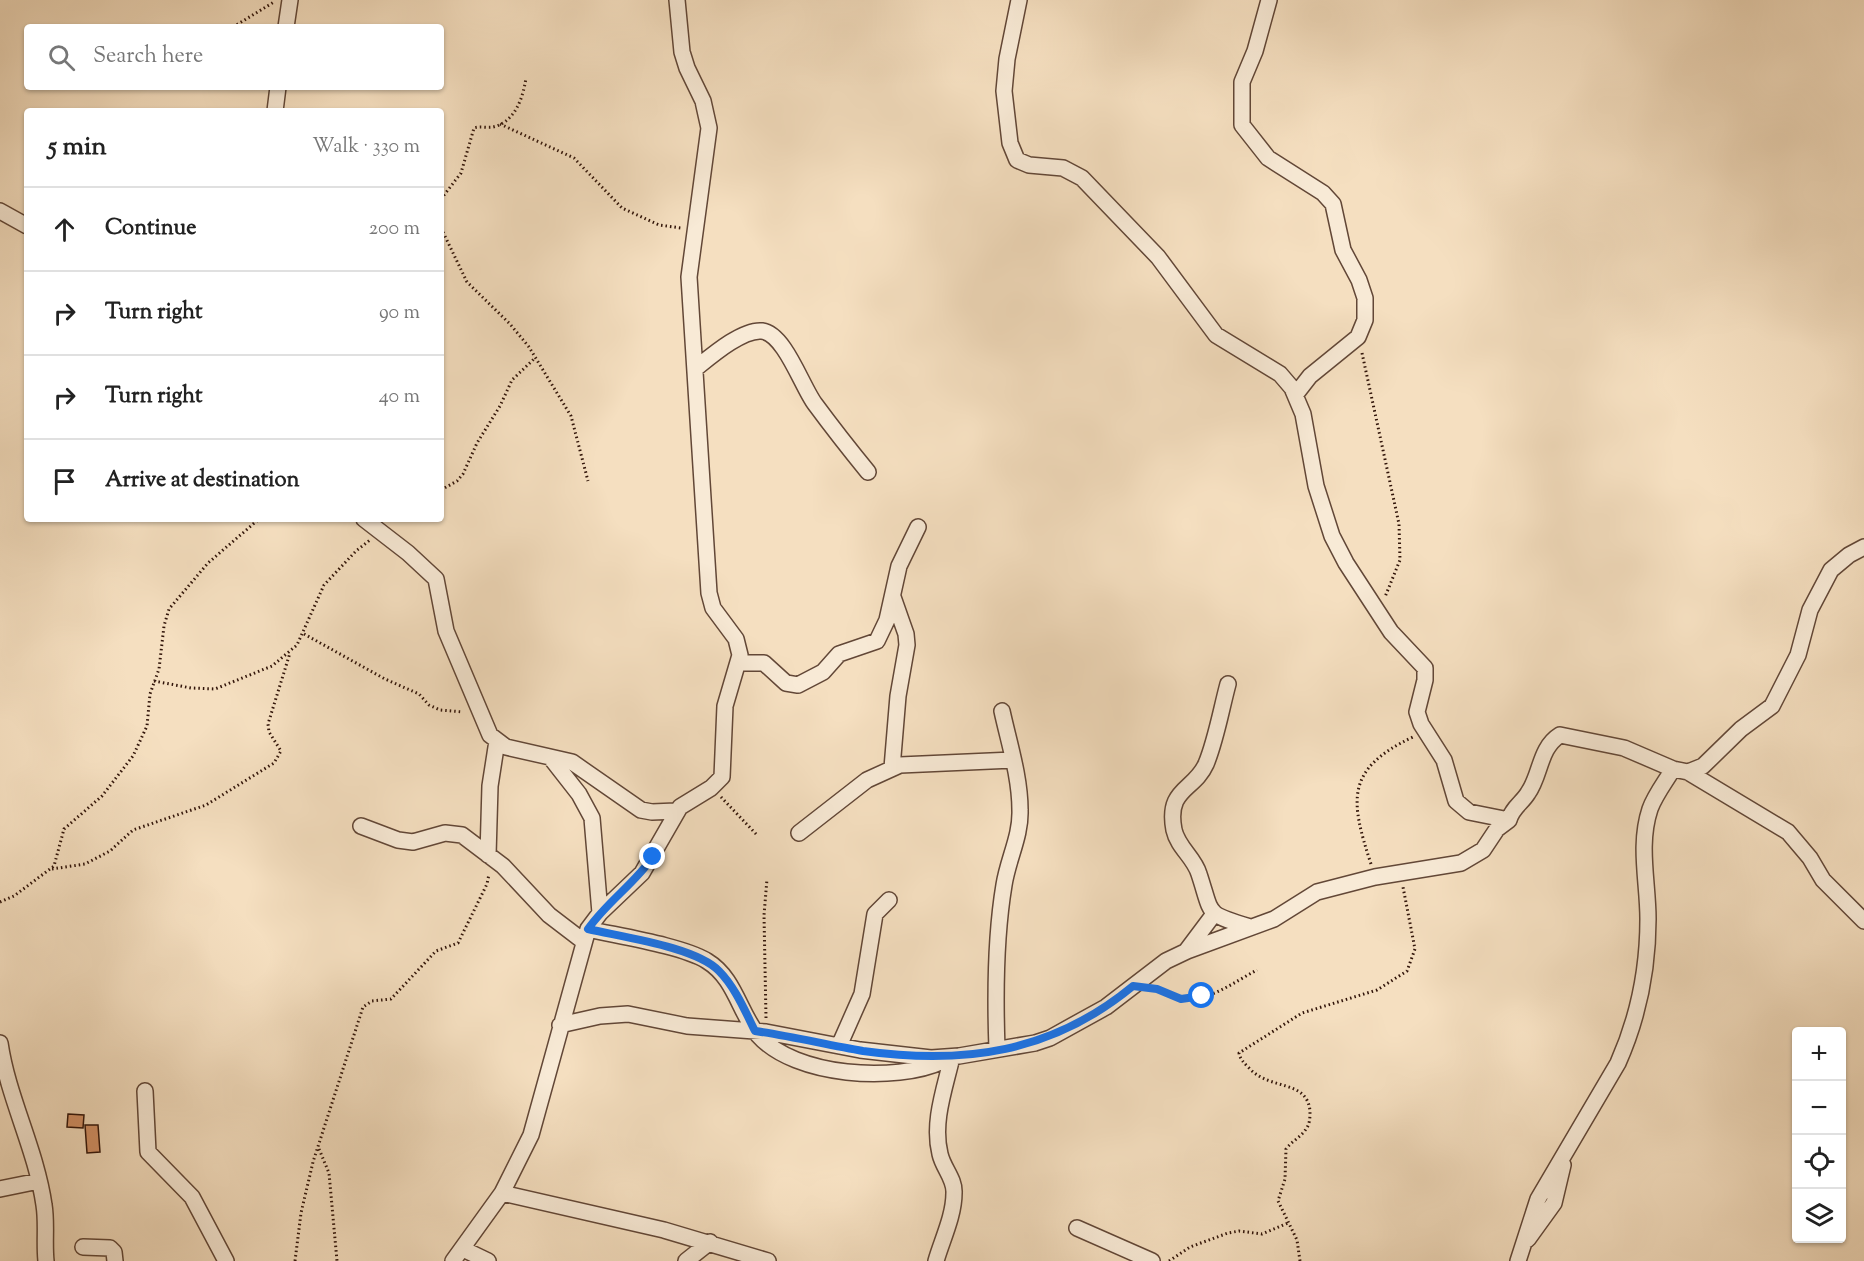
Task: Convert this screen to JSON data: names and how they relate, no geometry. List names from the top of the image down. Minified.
{"page":{"search":"Search here","heading":["5 min","Walk · 330 m"],"list":[["Continue","200 m"],["Turn right","90 m"],["Turn right","40 m"],"Arrive at destination"],"map_buttons":["+","−"]}}
